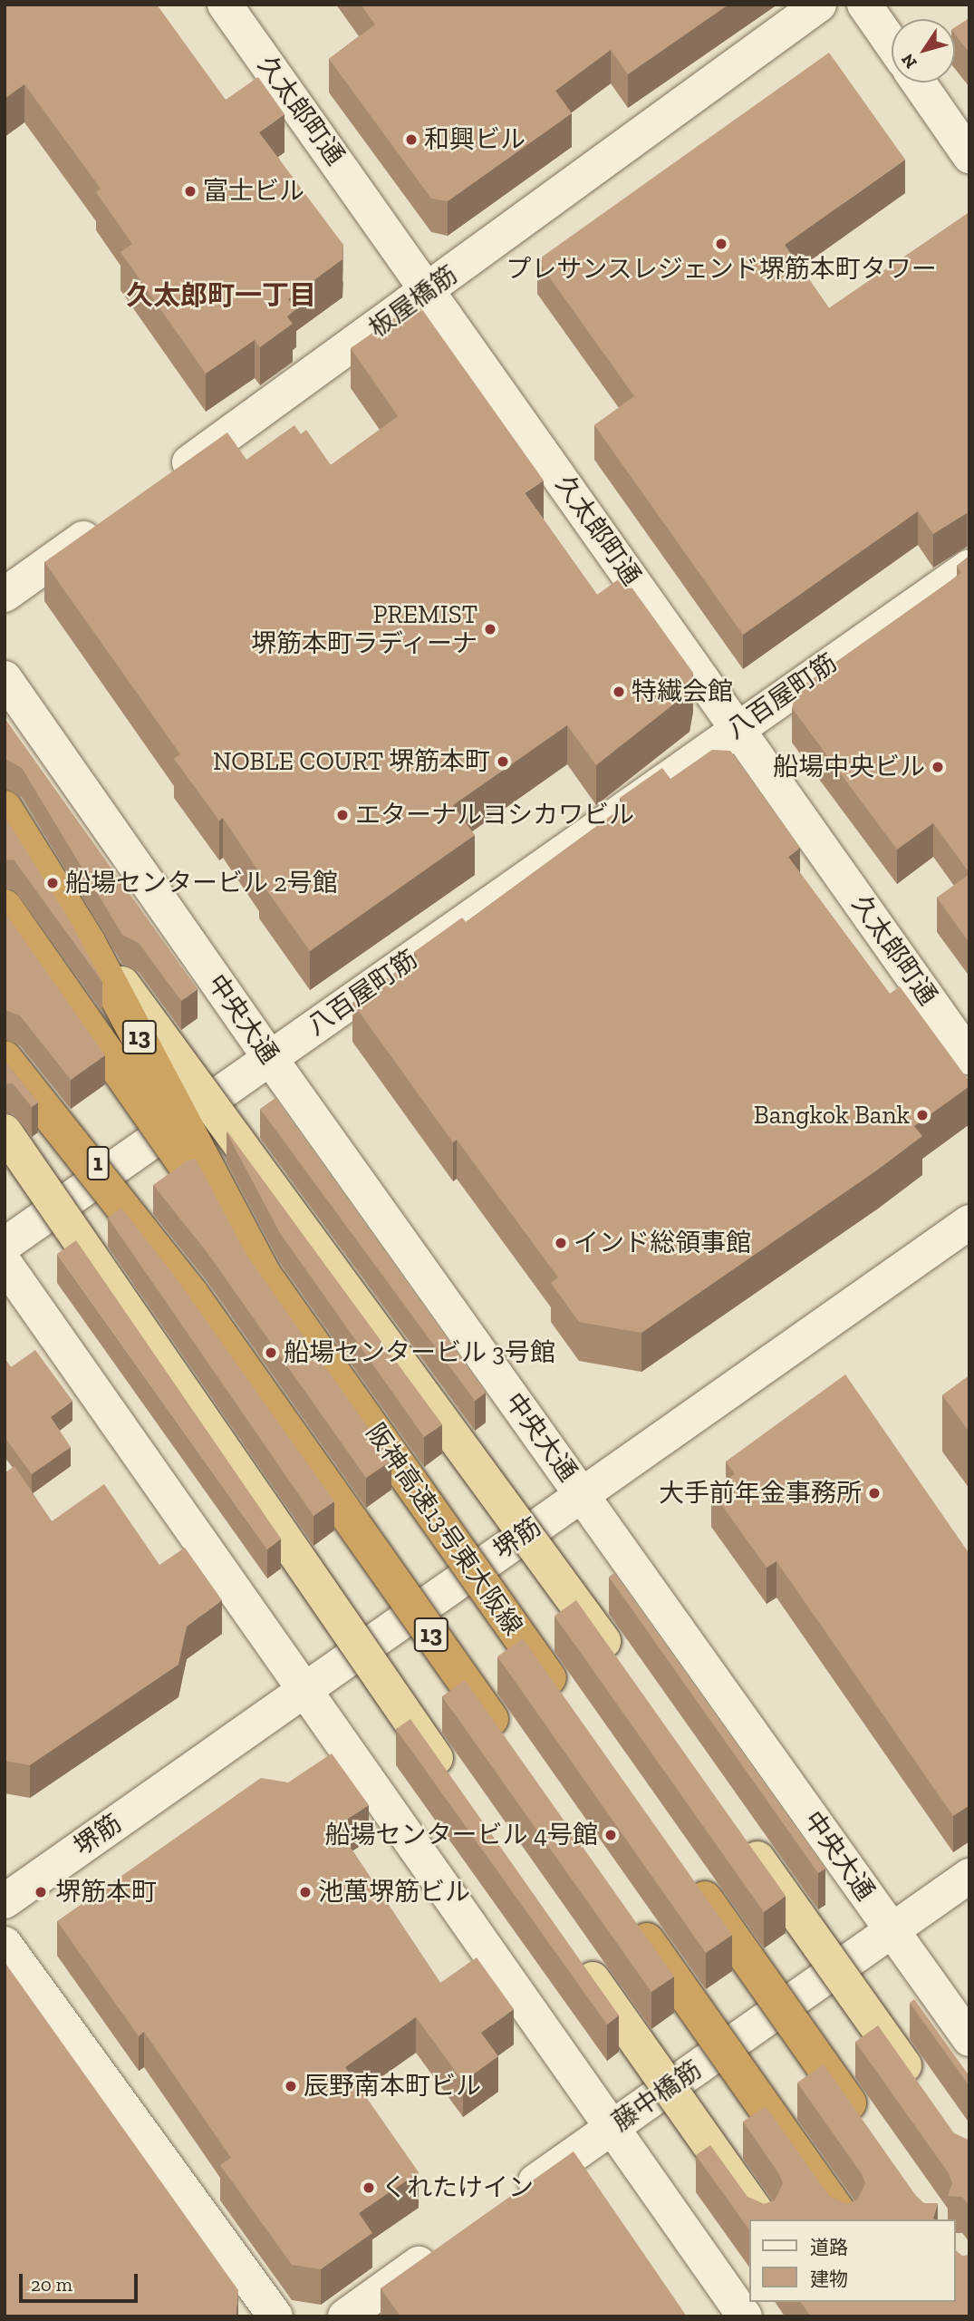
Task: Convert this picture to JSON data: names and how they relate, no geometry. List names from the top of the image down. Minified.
{"streets":{"highway":["13","1","阪神高速13号東大阪線"],"street":["久太郎町通","板屋橋筋","八百屋町筋","中央大通","堺筋","藤中橋筋"]},"crossings":[["久太郎町通","板屋橋筋"],["久太郎町通","八百屋町筋"],["八百屋町筋","中央大通"],["中央大通","堺筋"],["中央大通","藤中橋筋"],["13","1"],["13","阪神高速13号東大阪線"]],"districts":["久太郎町一丁目"],"places":["和興ビル","富士ビル","プレサンスレジェンド堺筋本町タワー","PREMIST 堺筋本町ラディーナ","特繊会館","NOBLE COURT 堺筋本町","船場中央ビル","エターナルヨシカワビル","船場センタービル 2号館","Bangkok Bank","インド総領事館","船場センタービル 3号館","大手前年金事務所","船場センタービル 4号館","堺筋本町","池萬堺筋ビル","辰野南本町ビル","くれたけイン"],"legend":["道路","建物"],"scale_bar":"20 m","north":"bottom left"}
